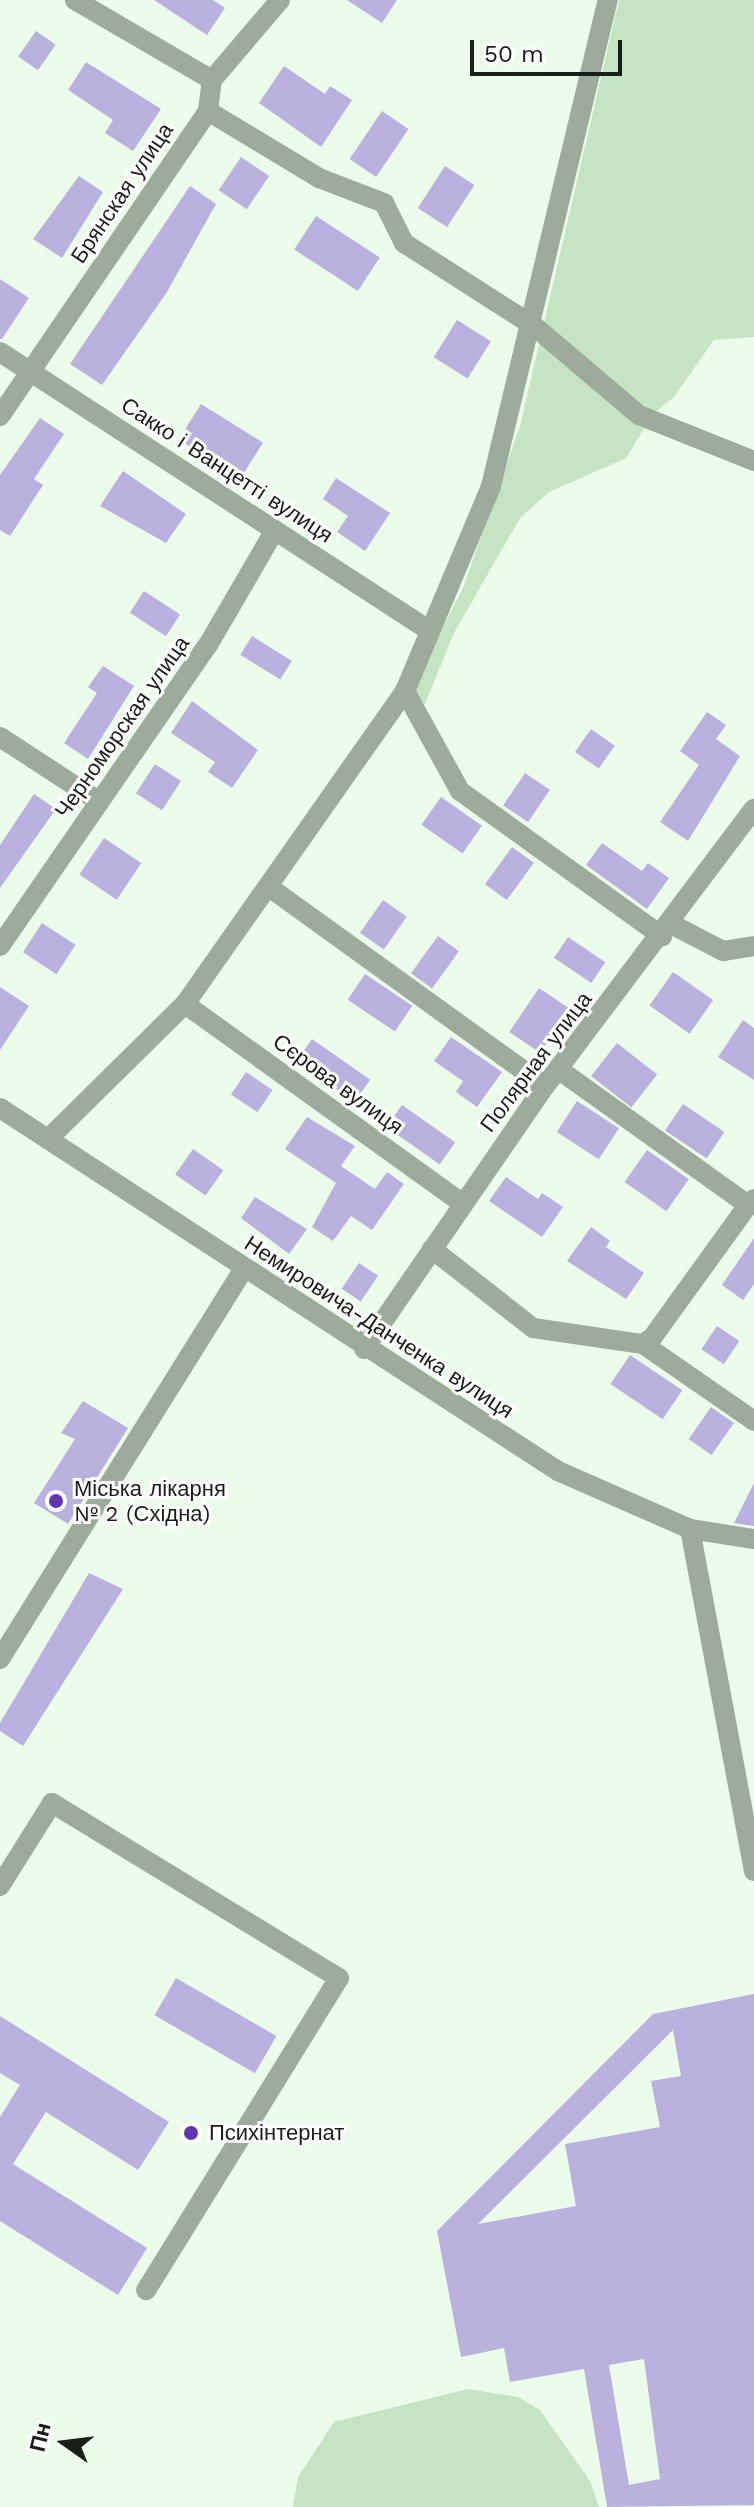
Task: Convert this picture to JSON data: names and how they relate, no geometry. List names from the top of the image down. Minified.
{"streets":{"street":["Брянская улица","Сакко і Ванцетті вулиця","Черноморская улица","Полярная улица","Сєрова вулиця","Немировича-Данченка вулиця"]},"crossings":[["Брянская улица","Сакко і Ванцетті вулиця"],["Сакко і Ванцетті вулиця","Черноморская улица"],["Полярная улица","Сєрова вулиця"],["Полярная улица","Немировича-Данченка вулиця"]],"places":["Міська лікарня № 2 (Східна)","Психінтернат"],"scale_bar":"50 m","north":"left"}
